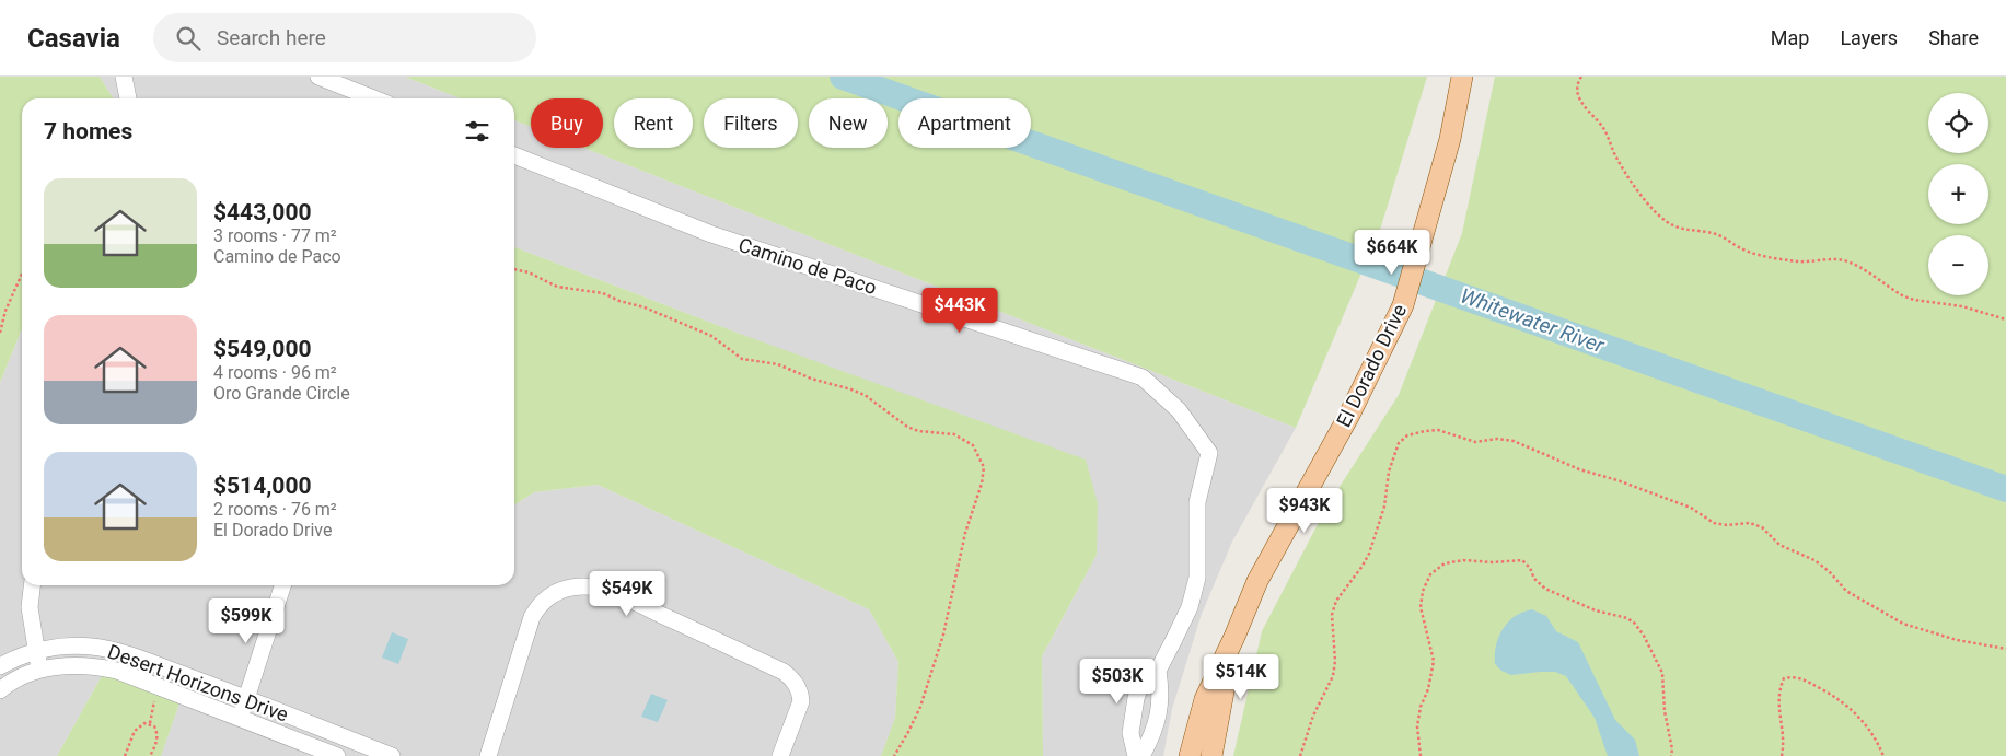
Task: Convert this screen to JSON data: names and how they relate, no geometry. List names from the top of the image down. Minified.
{"streets":{"main road":["El Dorado Drive"],"street":["Camino de Paco","Desert Horizons Drive"]},"water":["Whitewater River"],"page":{"header":"Casavia","search":"Search here","nav":["Map","Layers","Share"],"map_buttons":["+","−"],"chip":["Buy","Rent","Filters","New","Apartment"],"heading":"7 homes","list":[{"name":"$443,000","note":"3 rooms · 77 m² · Camino de Paco"},{"name":"$549,000","note":"4 rooms · 96 m² · Oro Grande Circle"},{"name":"$514,000","note":"2 rooms · 76 m² · El Dorado Drive"}],"price":["$664K","$443K","$943K","$549K","$599K","$514K","$503K"]}}
